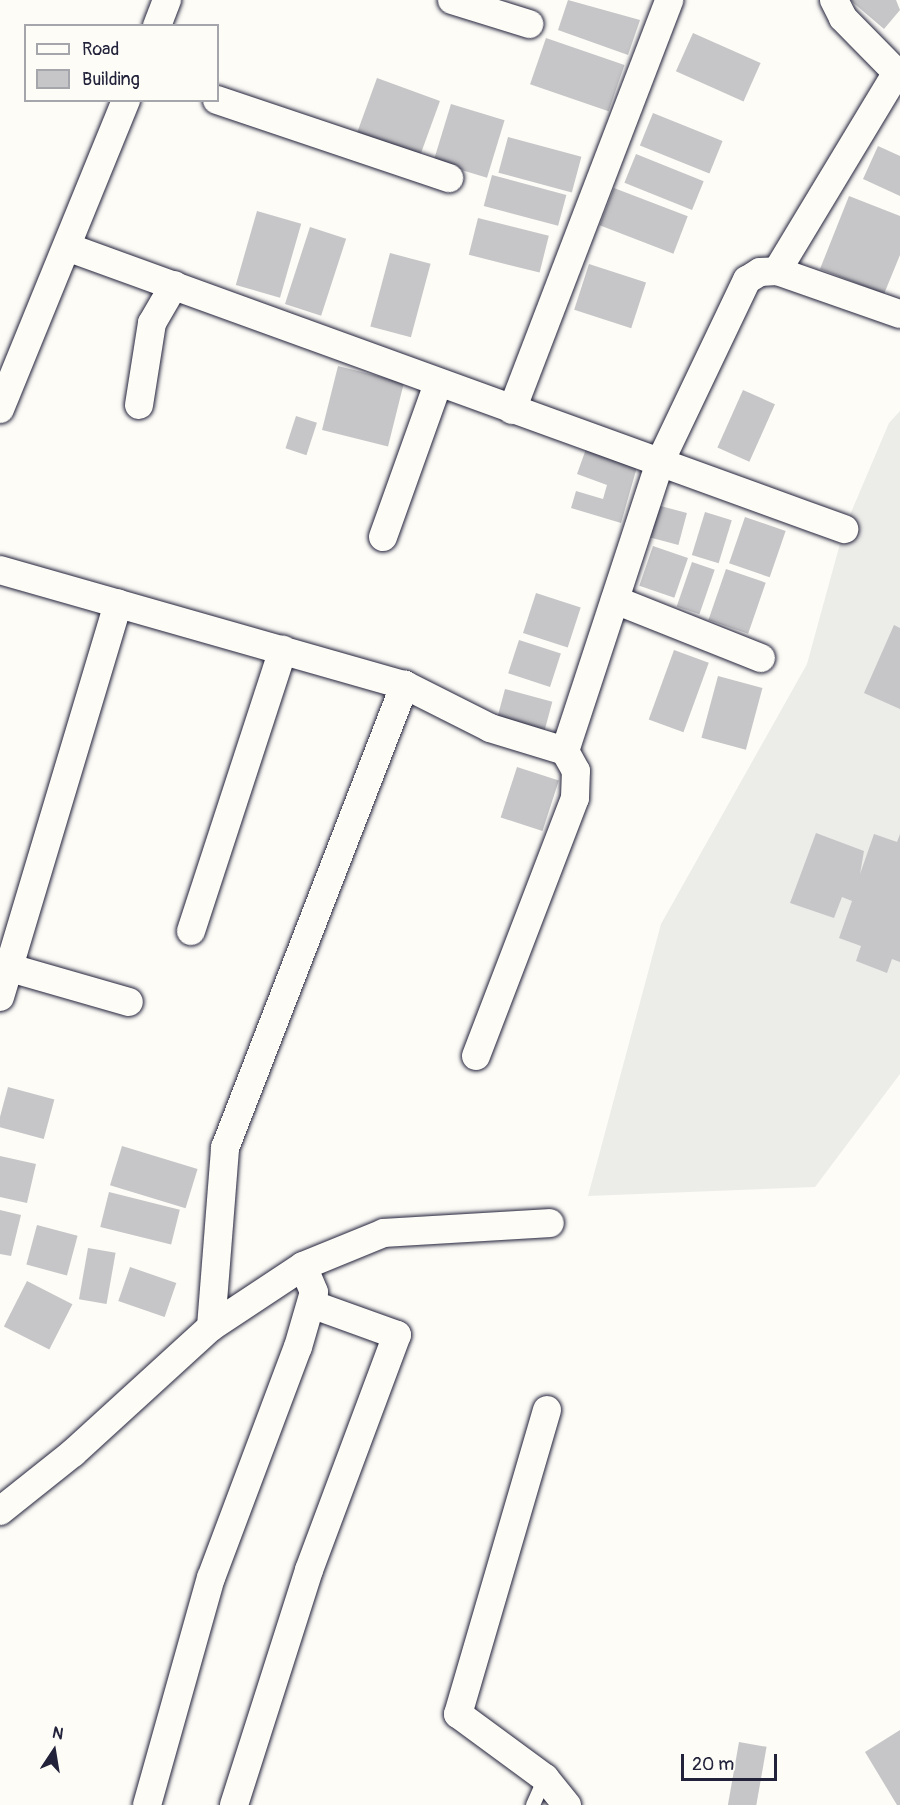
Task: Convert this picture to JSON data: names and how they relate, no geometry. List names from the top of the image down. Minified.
{"legend":["Road","Building"],"scale_bar":"20 m","north":"top"}
